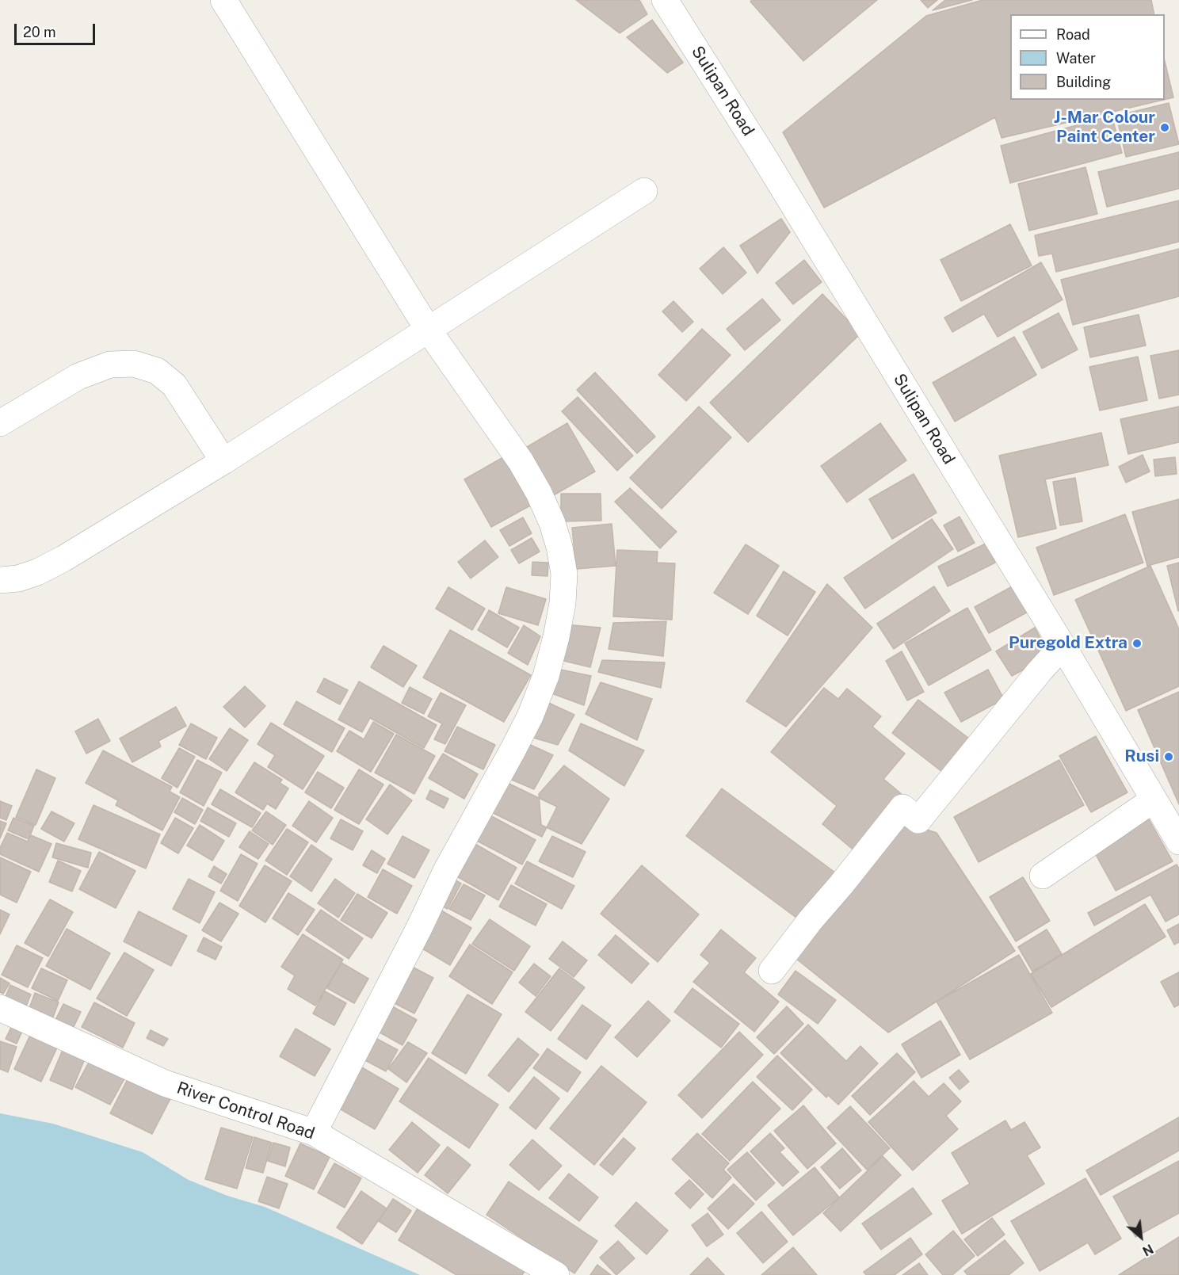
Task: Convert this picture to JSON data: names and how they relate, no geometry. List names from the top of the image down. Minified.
{"streets":{"street":["Sulipan Road","River Control Road"]},"places":["J-Mar Colour Paint Center","Puregold Extra","Rusi"],"legend":["Road","Water","Building"],"scale_bar":"20 m","north":"bottom right"}
